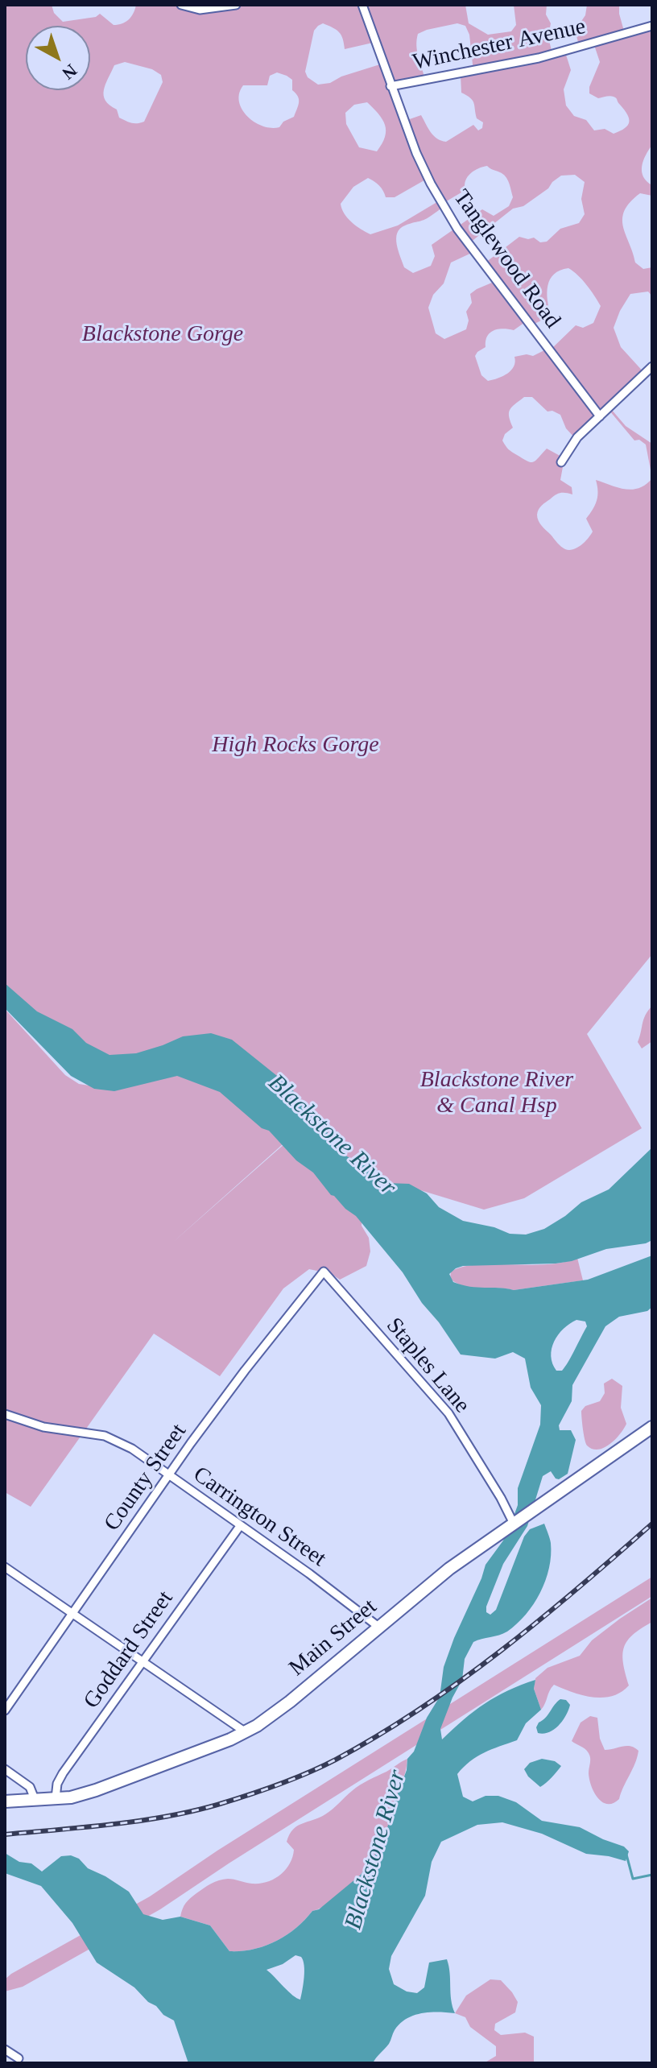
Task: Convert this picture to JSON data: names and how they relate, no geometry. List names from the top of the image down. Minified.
{"streets":{"main road":["Main Street"],"street":["Winchester Avenue","Tanglewood Road","Staples Lane","County Street","Carrington Street","Goddard Street"]},"crossings":[["Winchester Avenue","Tanglewood Road"],["Staples Lane","County Street"],["Staples Lane","Main Street"],["County Street","Carrington Street"],["Carrington Street","Main Street"],["Carrington Street","Goddard Street"],["Main Street","Goddard Street"]],"water":["Blackstone River"],"parks":["Blackstone Gorge","High Rocks Gorge","Blackstone River & Canal Hsp"],"north":"bottom right"}
